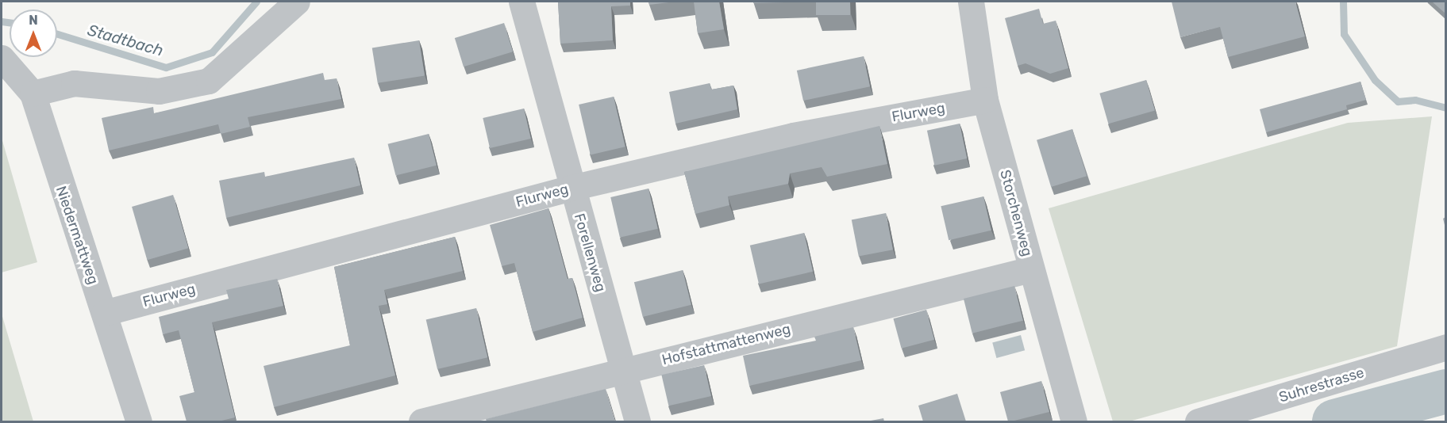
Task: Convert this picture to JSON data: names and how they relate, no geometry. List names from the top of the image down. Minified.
{"streets":{"street":["Flurweg","Storchenweg","Niedermattweg","Forellenweg","Hofstattmattenweg","Suhrestrasse"]},"crossings":[["Flurweg","Storchenweg"],["Flurweg","Niedermattweg"],["Flurweg","Forellenweg"],["Storchenweg","Hofstattmattenweg"],["Forellenweg","Hofstattmattenweg"]],"water":["Stadtbach"],"north":"top"}
